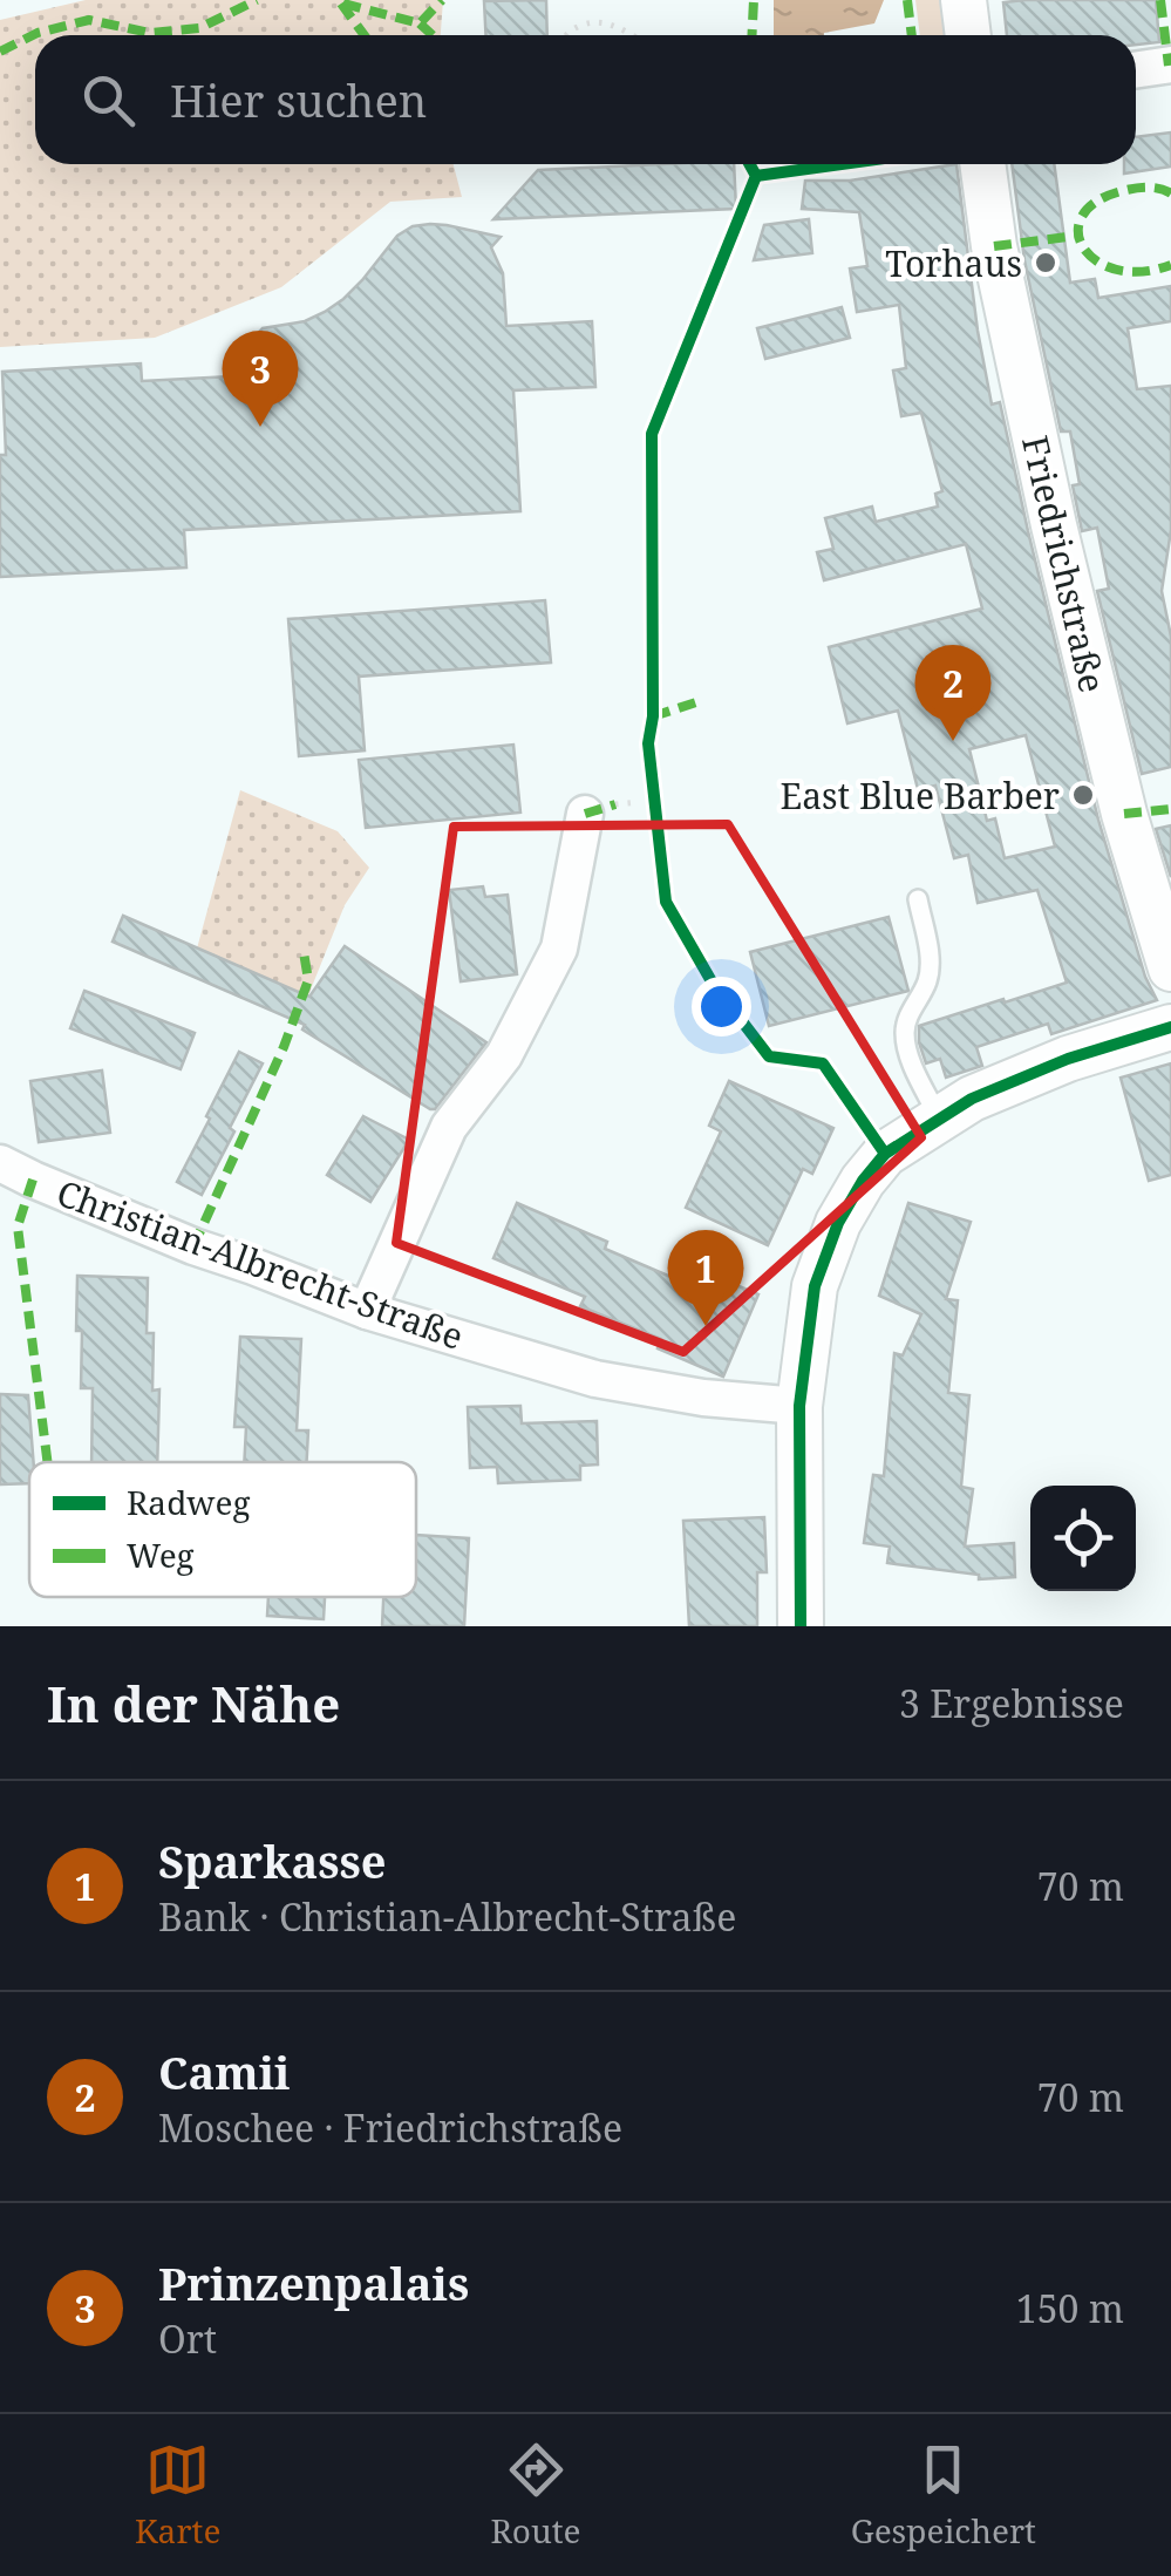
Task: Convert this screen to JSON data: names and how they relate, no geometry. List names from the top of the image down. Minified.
{"streets":{"street":["Friedrichstraße","Christian-Albrecht-Straße"]},"places":["Torhaus","East Blue Barber"],"legend":["Radweg","Weg"],"page":{"search":"Hier suchen","pins":["3","2","1"],"heading":["In der Nähe","3 Ergebnisse"],"list":[{"mark":"1","name":"Sparkasse","note":"Bank · Christian-Albrecht-Straße","value":"70 m"},{"mark":"2","name":"Camii","note":"Moschee · Friedrichstraße","value":"70 m"},{"mark":"3","name":"Prinzenpalais","note":"Ort","value":"150 m"}],"nav":["Karte","Route","Gespeichert"]}}
